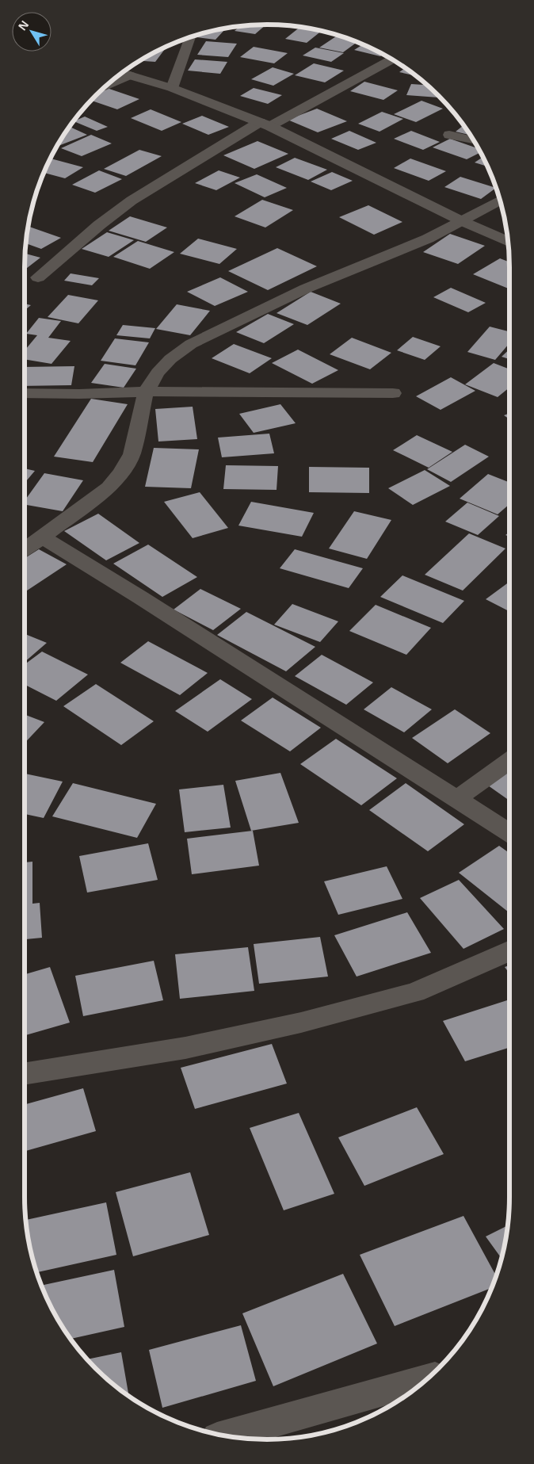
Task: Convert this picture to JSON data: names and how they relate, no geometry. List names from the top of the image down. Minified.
{"north":"top left"}
